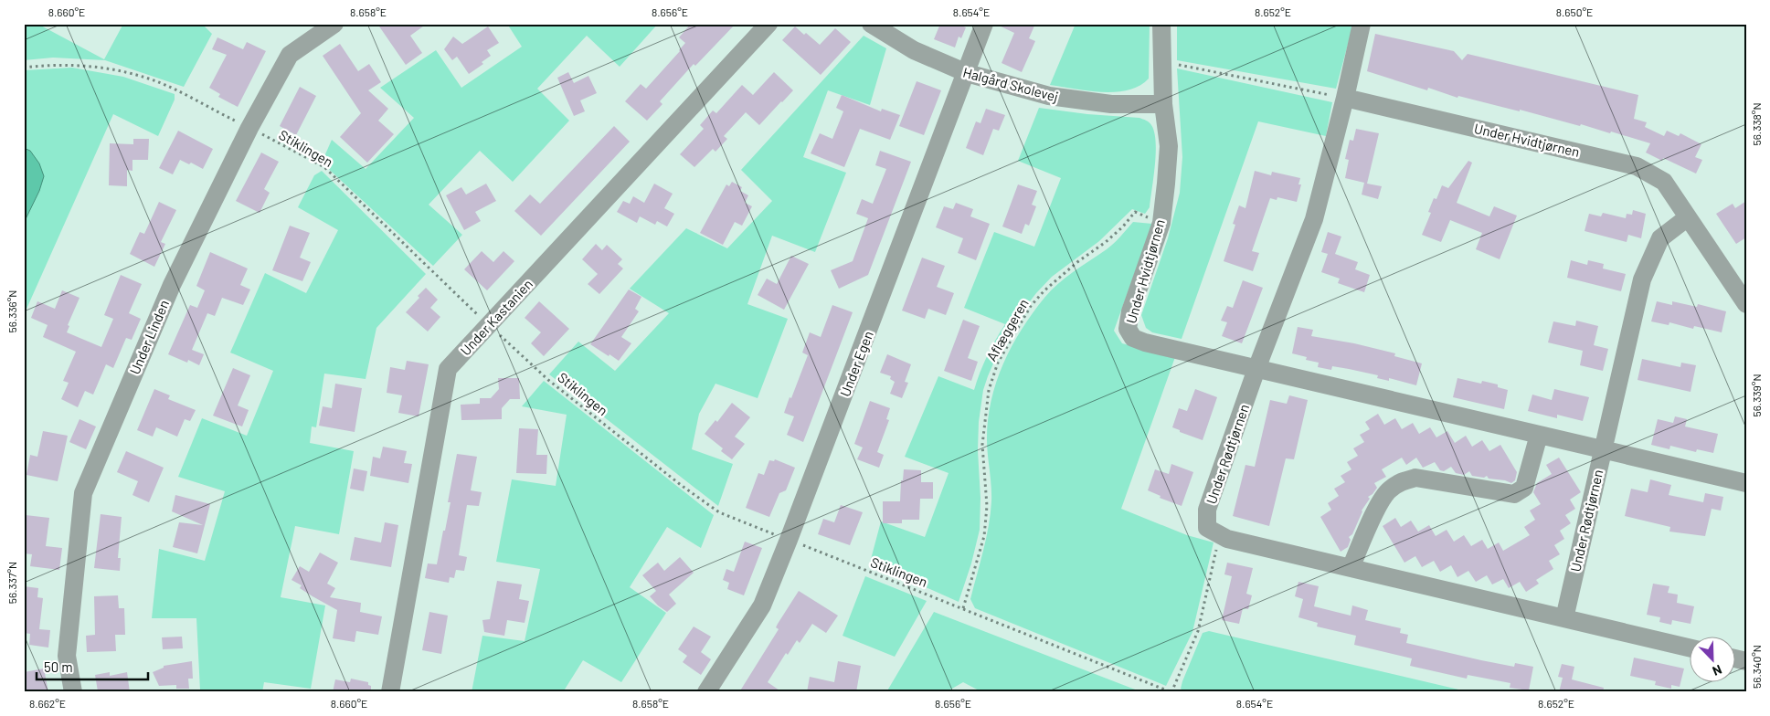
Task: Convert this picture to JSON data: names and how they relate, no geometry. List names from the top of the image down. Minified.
{"streets":{"street":["Halgård Skolevej","Under Hvidtjørnen","Under Kastanien","Under Linden","Under Egen","Under Rødtjørnen"],"path":["Stiklingen","Aflæggeren"]},"crossings":[["Halgård Skolevej","Under Hvidtjørnen"],["Halgård Skolevej","Under Egen"],["Under Hvidtjørnen","Aflæggeren"],["Under Hvidtjørnen","Under Rødtjørnen"],["Stiklingen","Under Kastanien"],["Stiklingen","Aflæggeren"],["Stiklingen","Under Linden"],["Stiklingen","Under Egen"]],"scale_bar":"50 m","north":"bottom right","coordinates":["8.660°E","8.658°E","8.656°E","8.654°E","8.652°E","8.650°E","56.338°N","56.336°N","56.339°N","56.337°N","56.340°N","8.662°E"]}
